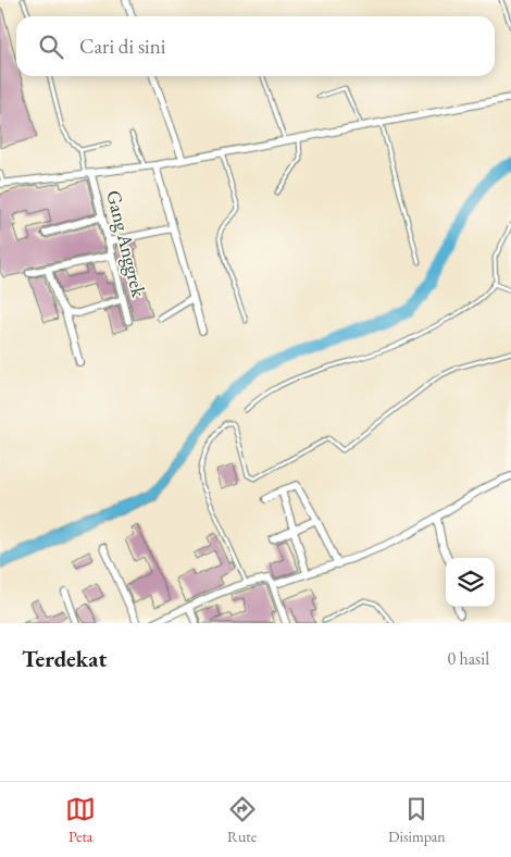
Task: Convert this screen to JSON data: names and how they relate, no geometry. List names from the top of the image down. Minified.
{"streets":{"street":["Gang Anggrek"]},"page":{"search":"Cari di sini","heading":["Terdekat","0 hasil"],"nav":["Peta","Rute","Disimpan"]}}
